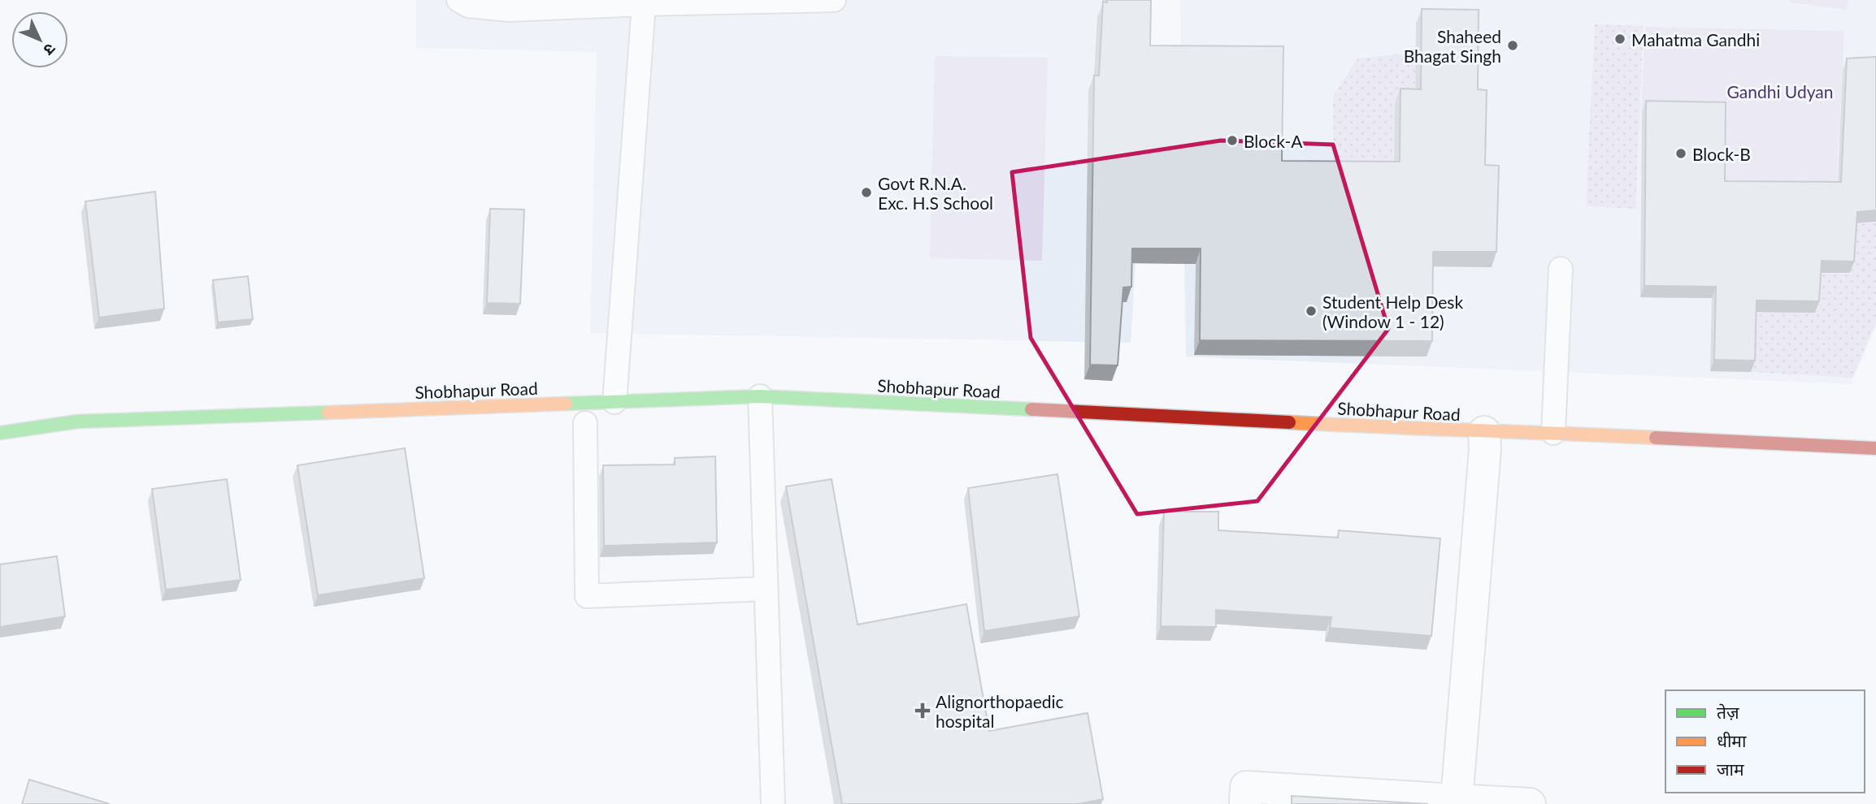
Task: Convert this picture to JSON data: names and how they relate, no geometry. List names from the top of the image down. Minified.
{"streets":{"main road":["Shobhapur Road"]},"parks":["Gandhi Udyan"],"places":{"other":["Mahatma Gandhi","Shaheed Bhagat Singh","Block-A","Block-B","Govt R.N.A. Exc. H.S School","Student Help Desk (Window 1 - 12)"],"health":["Alignorthopaedic hospital"]},"legend":["तेज़","धीमा","जाम"],"north":"bottom right"}
